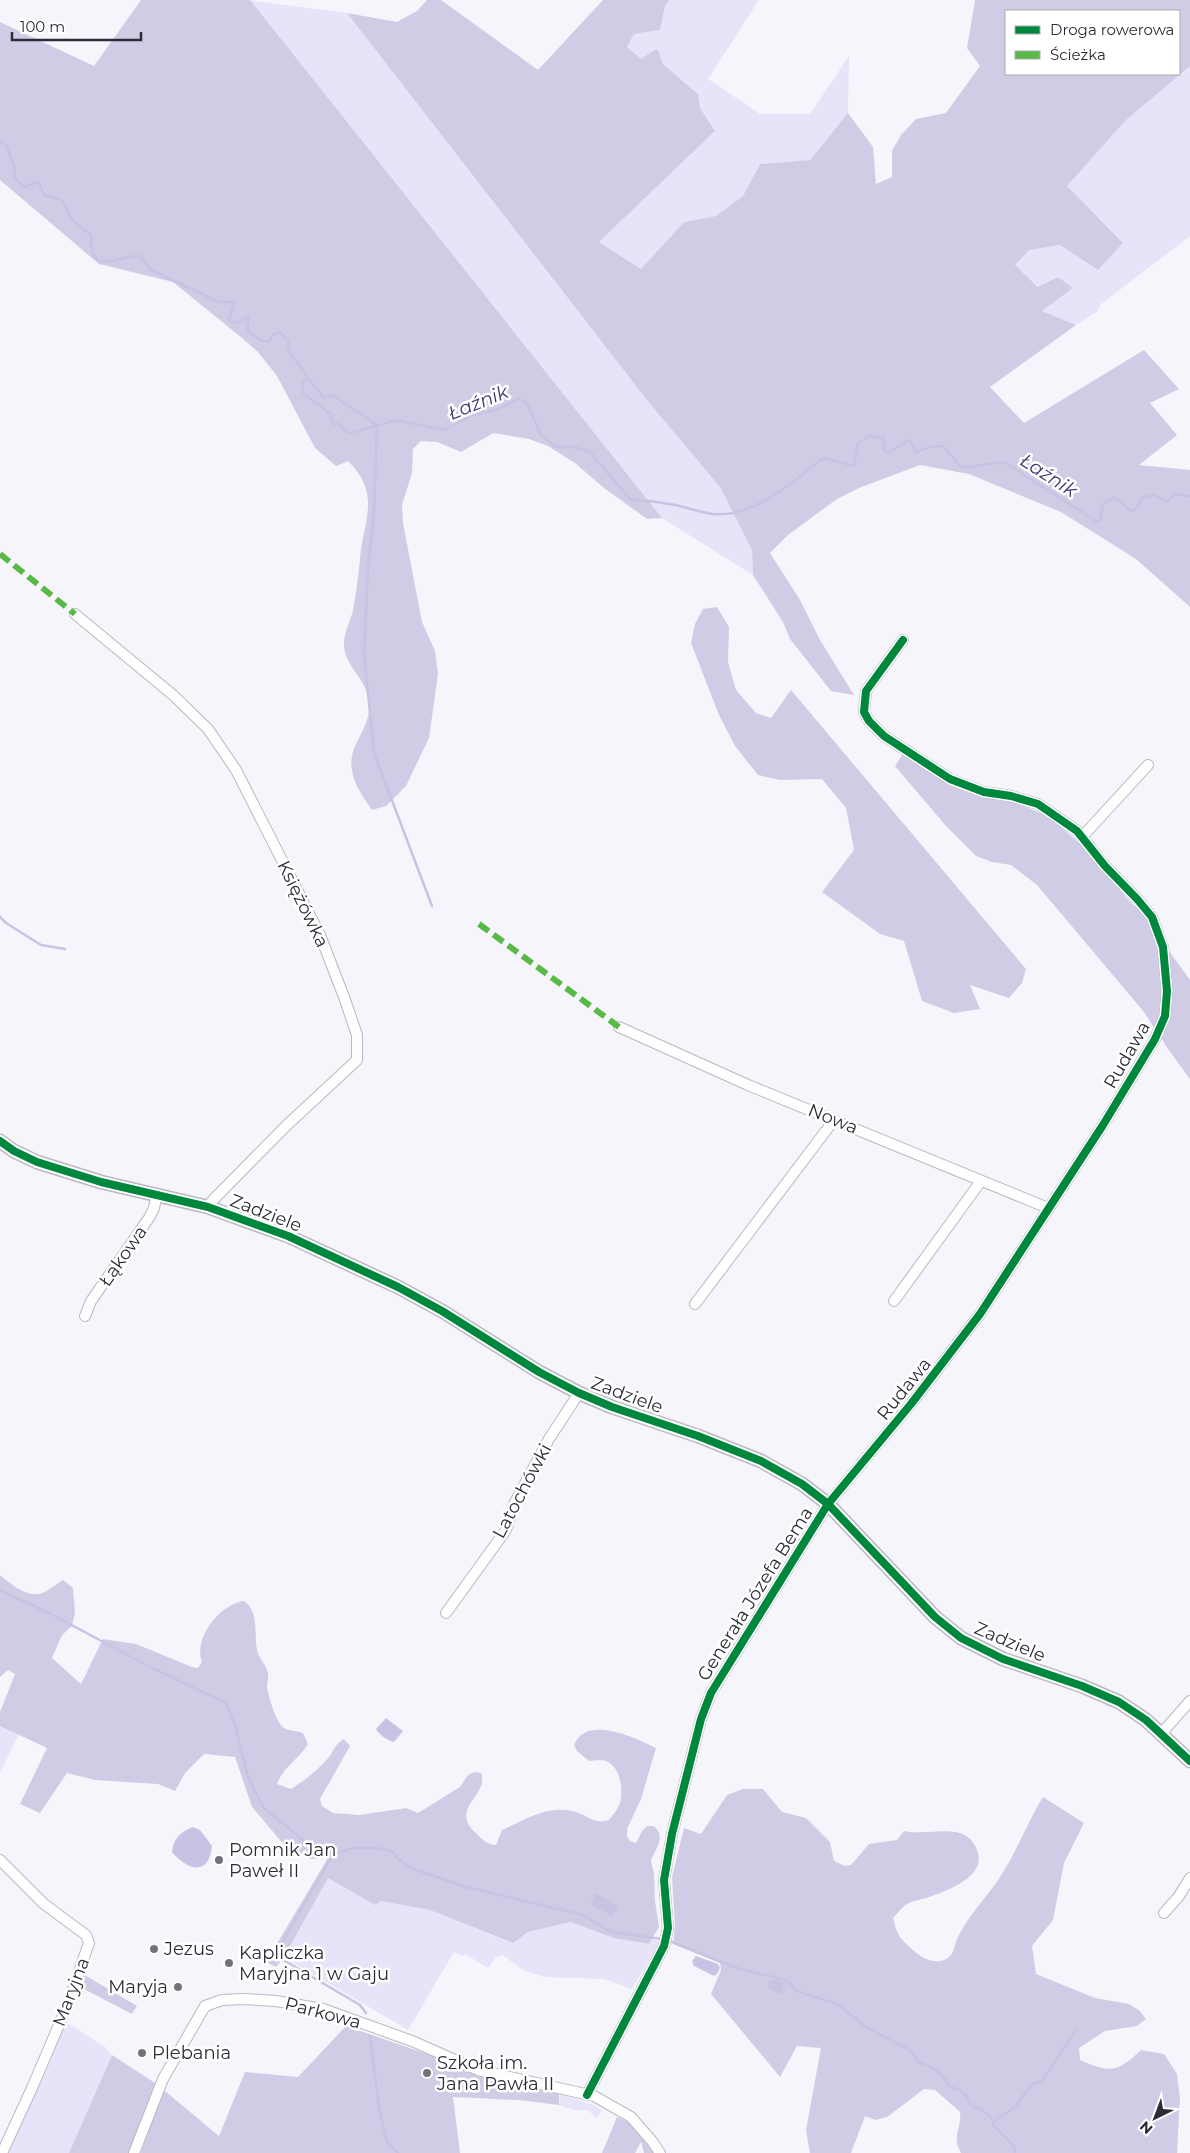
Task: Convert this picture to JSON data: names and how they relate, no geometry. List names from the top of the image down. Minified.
{"streets":{"street":["Księżówka","Rudawa","Nowa","Zadziele","Łąkowa","Latochówki","Generała Józefa Bema","Maryjna","Parkowa"]},"crossings":[["Księżówka","Zadziele"],["Rudawa","Nowa"],["Rudawa","Zadziele"],["Rudawa","Generała Józefa Bema"],["Zadziele","Łąkowa"],["Zadziele","Latochówki"],["Zadziele","Generała Józefa Bema"],["Generała Józefa Bema","Parkowa"]],"water":["Łaźnik"],"places":["Pomnik Jan Paweł II","Jezus","Kapliczka Maryjna 1 w Gaju","Maryja","Plebania","Szkoła im. Jana Pawła II"],"legend":["Droga rowerowa","Ścieżka"],"scale_bar":"100 m","north":"bottom left"}
